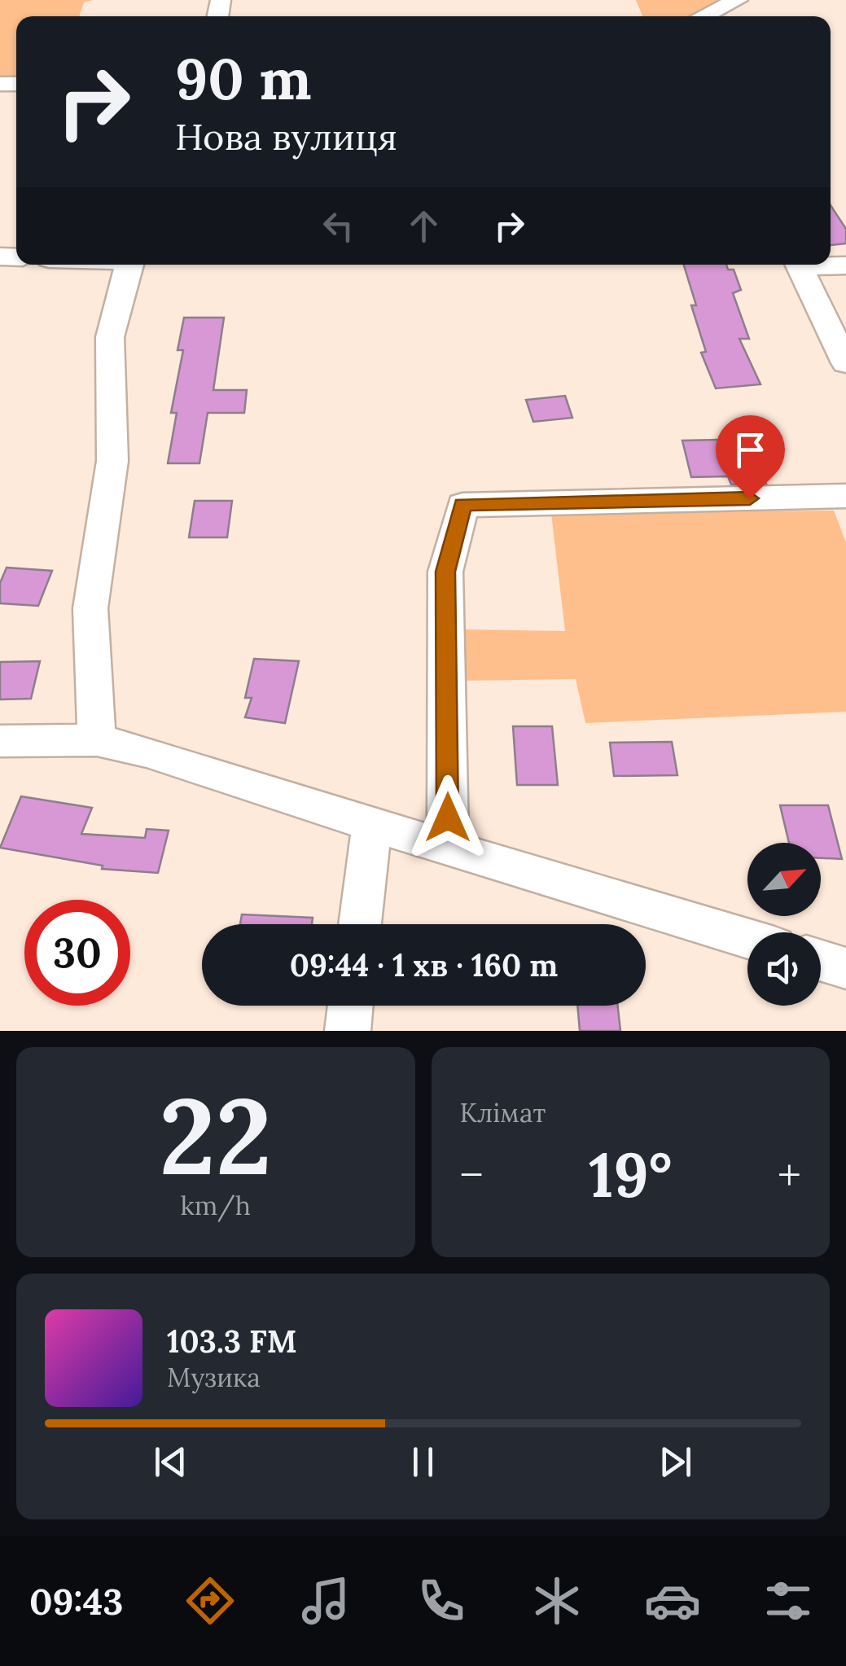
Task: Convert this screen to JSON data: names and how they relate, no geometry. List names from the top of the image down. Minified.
{"north":"top right","page":{"turn":["90 m","Нова вулиця"],"limit":"30","trip":"09:44 · 1 хв · 160 m","tile":[["22","km/h"],"Клімат"],"heat":["−","19°","+"],"song":["103.3 FM","Музика"],"tabs":"09:43"}}
